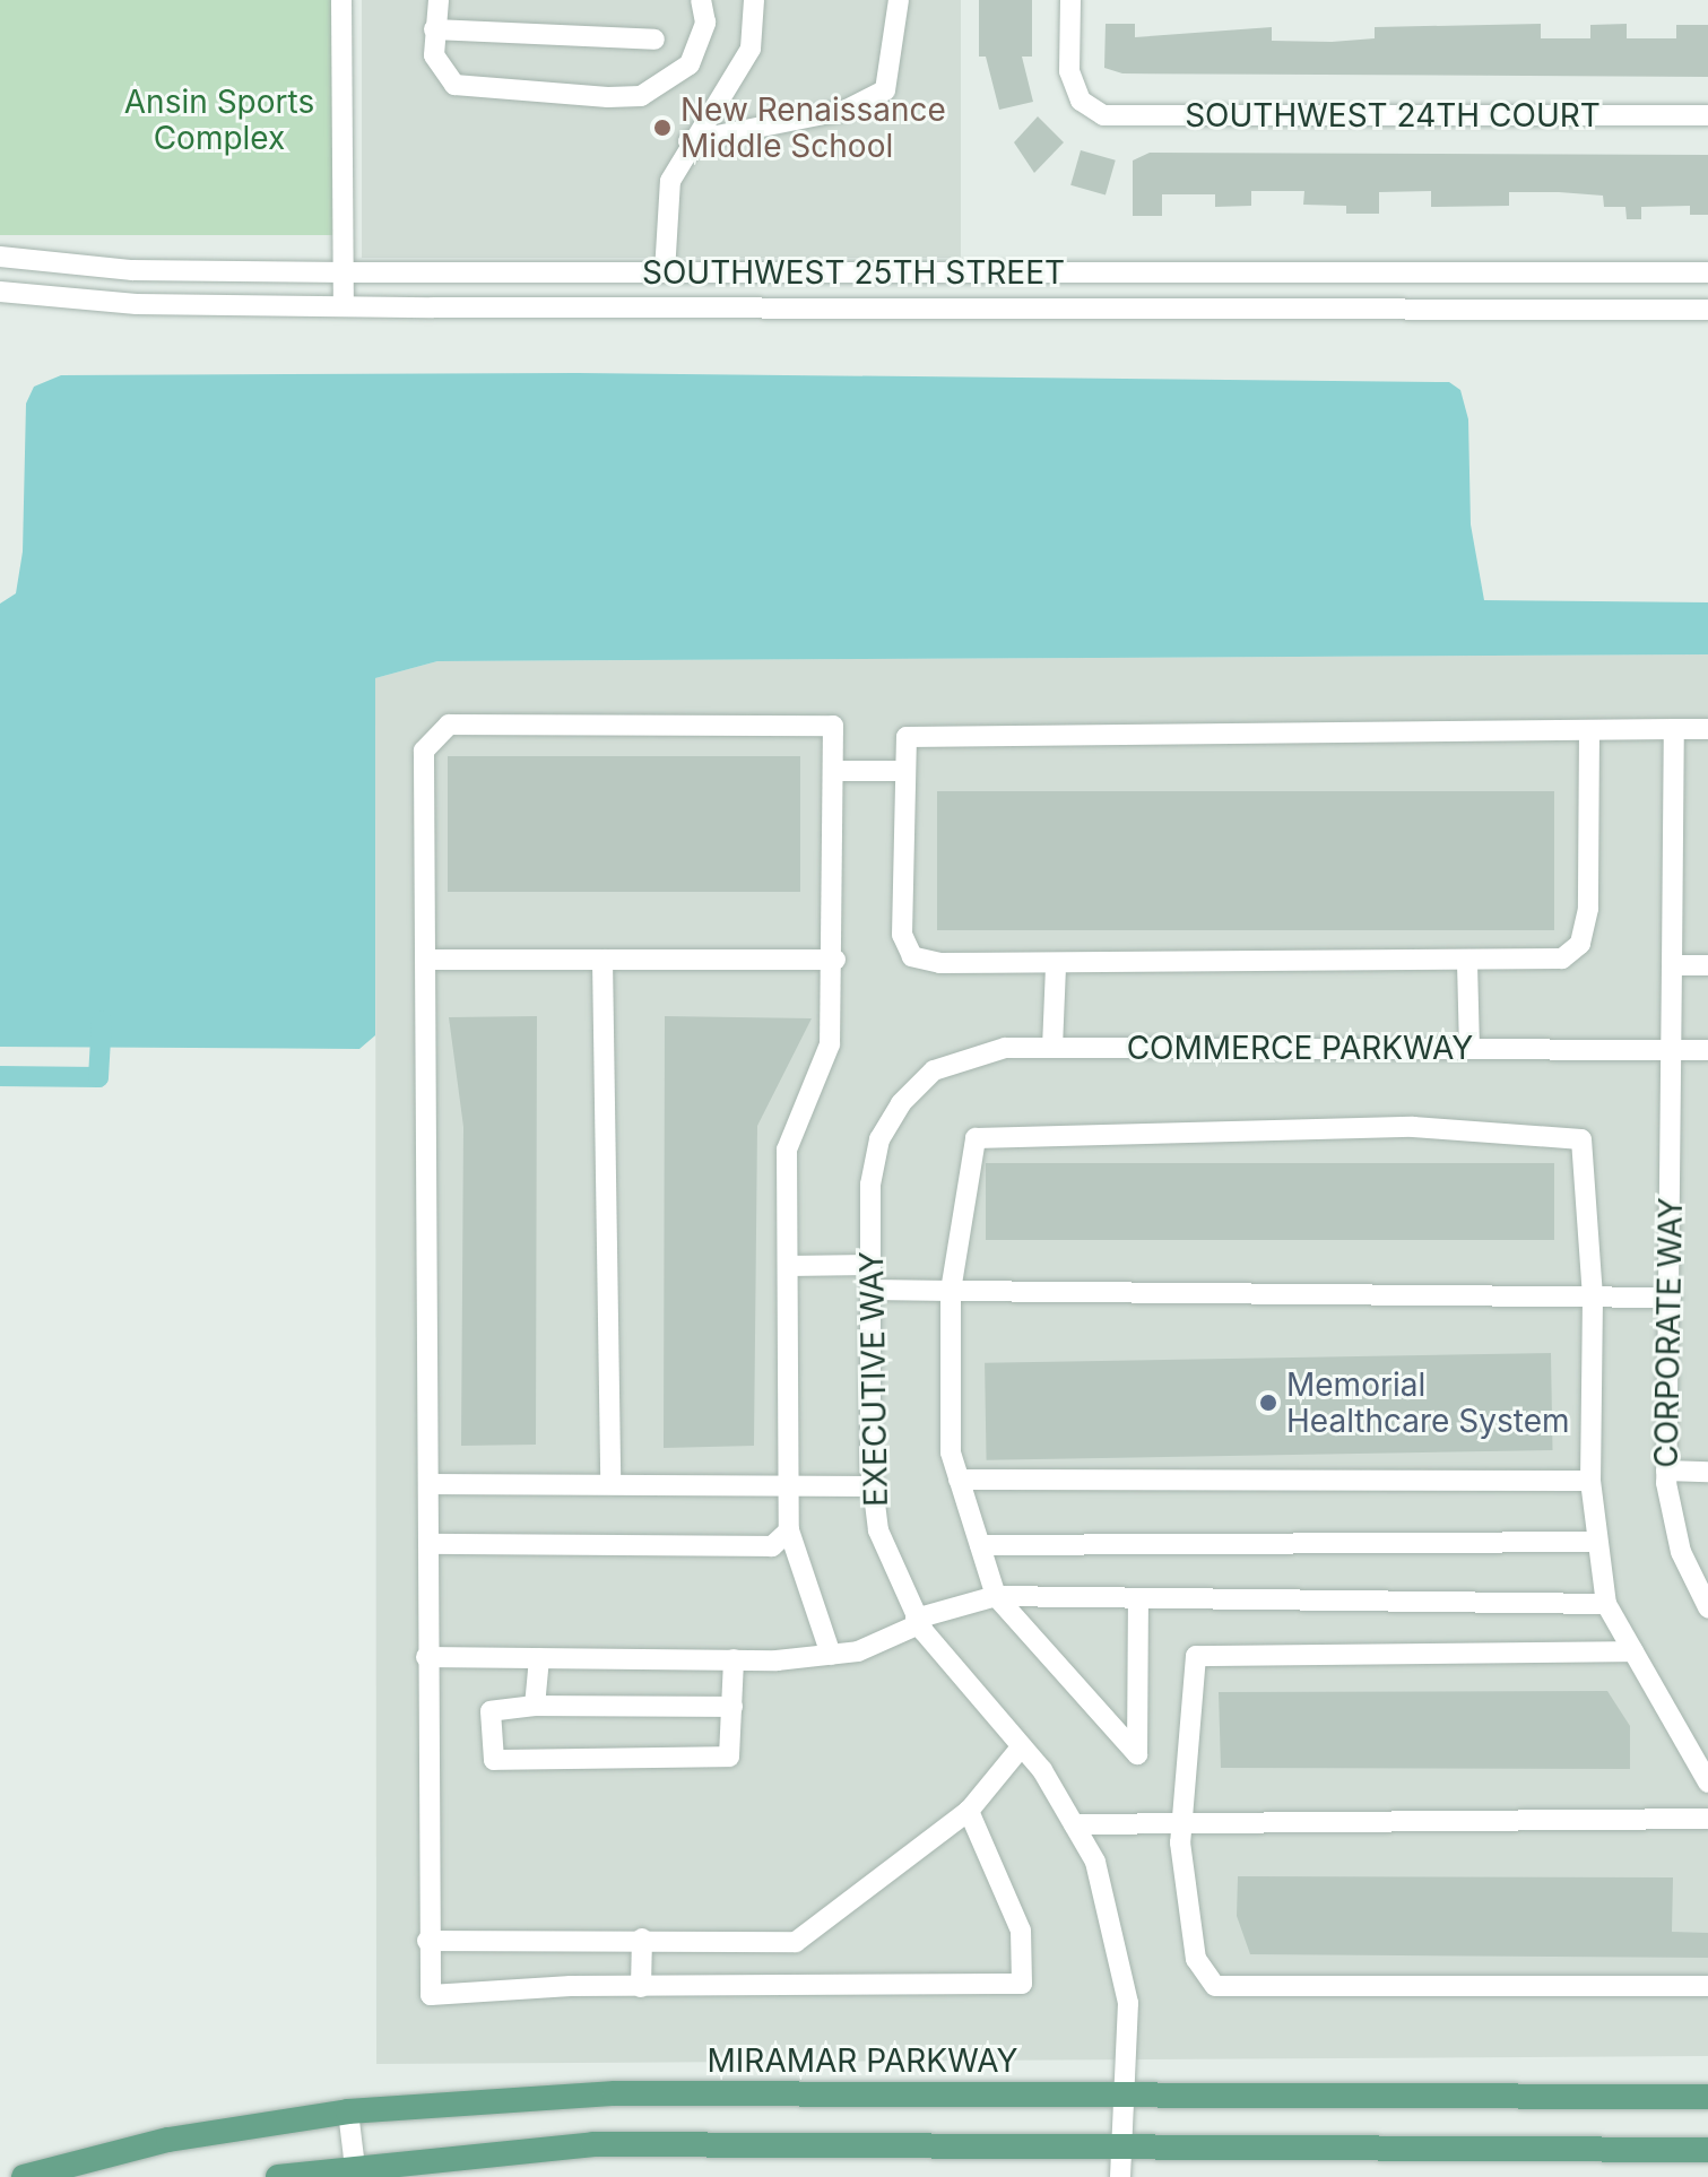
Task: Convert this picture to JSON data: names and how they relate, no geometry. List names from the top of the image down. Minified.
{"streets":{"main road":["MIRAMAR PARKWAY"],"street":["SOUTHWEST 24TH COURT","SOUTHWEST 25TH STREET","COMMERCE PARKWAY","CORPORATE WAY","EXECUTIVE WAY"]},"crossings":[["COMMERCE PARKWAY","CORPORATE WAY"],["COMMERCE PARKWAY","EXECUTIVE WAY"],["EXECUTIVE WAY","MIRAMAR PARKWAY"]],"parks":["Ansin Sports Complex"],"places":["New Renaissance Middle School","Memorial Healthcare System"]}
